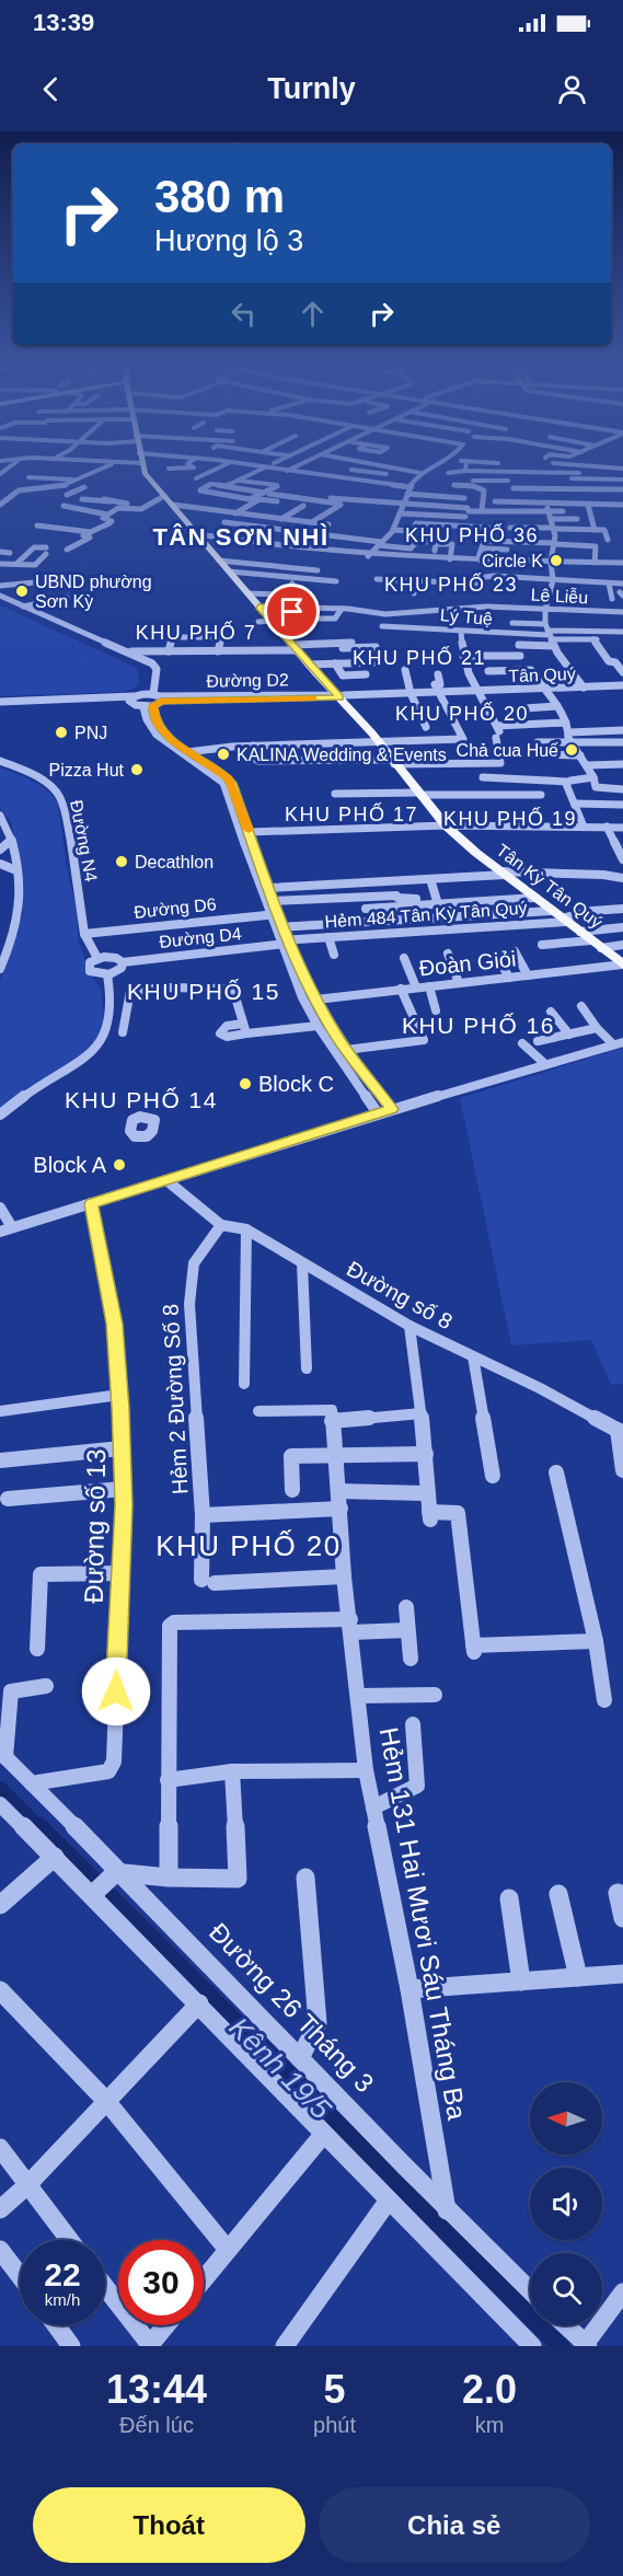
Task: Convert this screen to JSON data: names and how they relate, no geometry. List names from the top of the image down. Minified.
{"streets":{"main road":["Tân Kỳ Tân Quý"],"street":["Lê Liễu","Lý Tuệ","Tân Quý","Đường D2","Đường N4","Đường D6","Hẻm 484 Tân Kỳ Tân Quý","Đường D4","Đoàn Giỏi","Đường số 8","Hẻm 2 Đường Số 8","Đường số 13","Hẻm 131 Hai Mươi Sáu Tháng Ba","Đường 26 Tháng 3"]},"crossings":[["Lê Liễu","Tân Kỳ Tân Quý"],["Tân Quý","Đường D2"],["Tân Quý","Tân Kỳ Tân Quý"],["Đường D2","Tân Kỳ Tân Quý"],["Đường N4","Đường D6"],["Đường N4","Đường D4"],["Tân Kỳ Tân Quý","Hẻm 484 Tân Kỳ Tân Quý"],["Tân Kỳ Tân Quý","Đoàn Giỏi"],["Hẻm 484 Tân Kỳ Tân Quý","Đường D4"],["Đường số 8","Hẻm 2 Đường Số 8"],["Hẻm 2 Đường Số 8","Hẻm 131 Hai Mươi Sáu Tháng Ba"],["Đường số 13","Đường 26 Tháng 3"],["Hẻm 131 Hai Mươi Sáu Tháng Ba","Đường 26 Tháng 3"]],"districts":["KHU PHỐ 36","TÂN SƠN NHÌ","KHU PHỐ 23","KHU PHỐ 7","KHU PHỐ 21","KHU PHỐ 20","KHU PHỐ 17","KHU PHỐ 19","KHU PHỐ 15","KHU PHỐ 16","KHU PHỐ 14","KHU PHỐ 20"],"water":["Kênh 19/5"],"places":["Circle K","UBND phường Sơn Kỳ","PNJ","Chả cua Huế","KALINA Wedding & Events","Pizza Hut","Decathlon","Block C","Block A"],"north":"left","page":{"status":"13:39","header":"Turnly","turn":["380 m","Hương lộ 3"],"speed":"22 km/h","limit":"30","eta":["13:44","Đến lúc","5","phút","2.0","km"],"buttons":["Thoát","Chia sẻ"]}}
